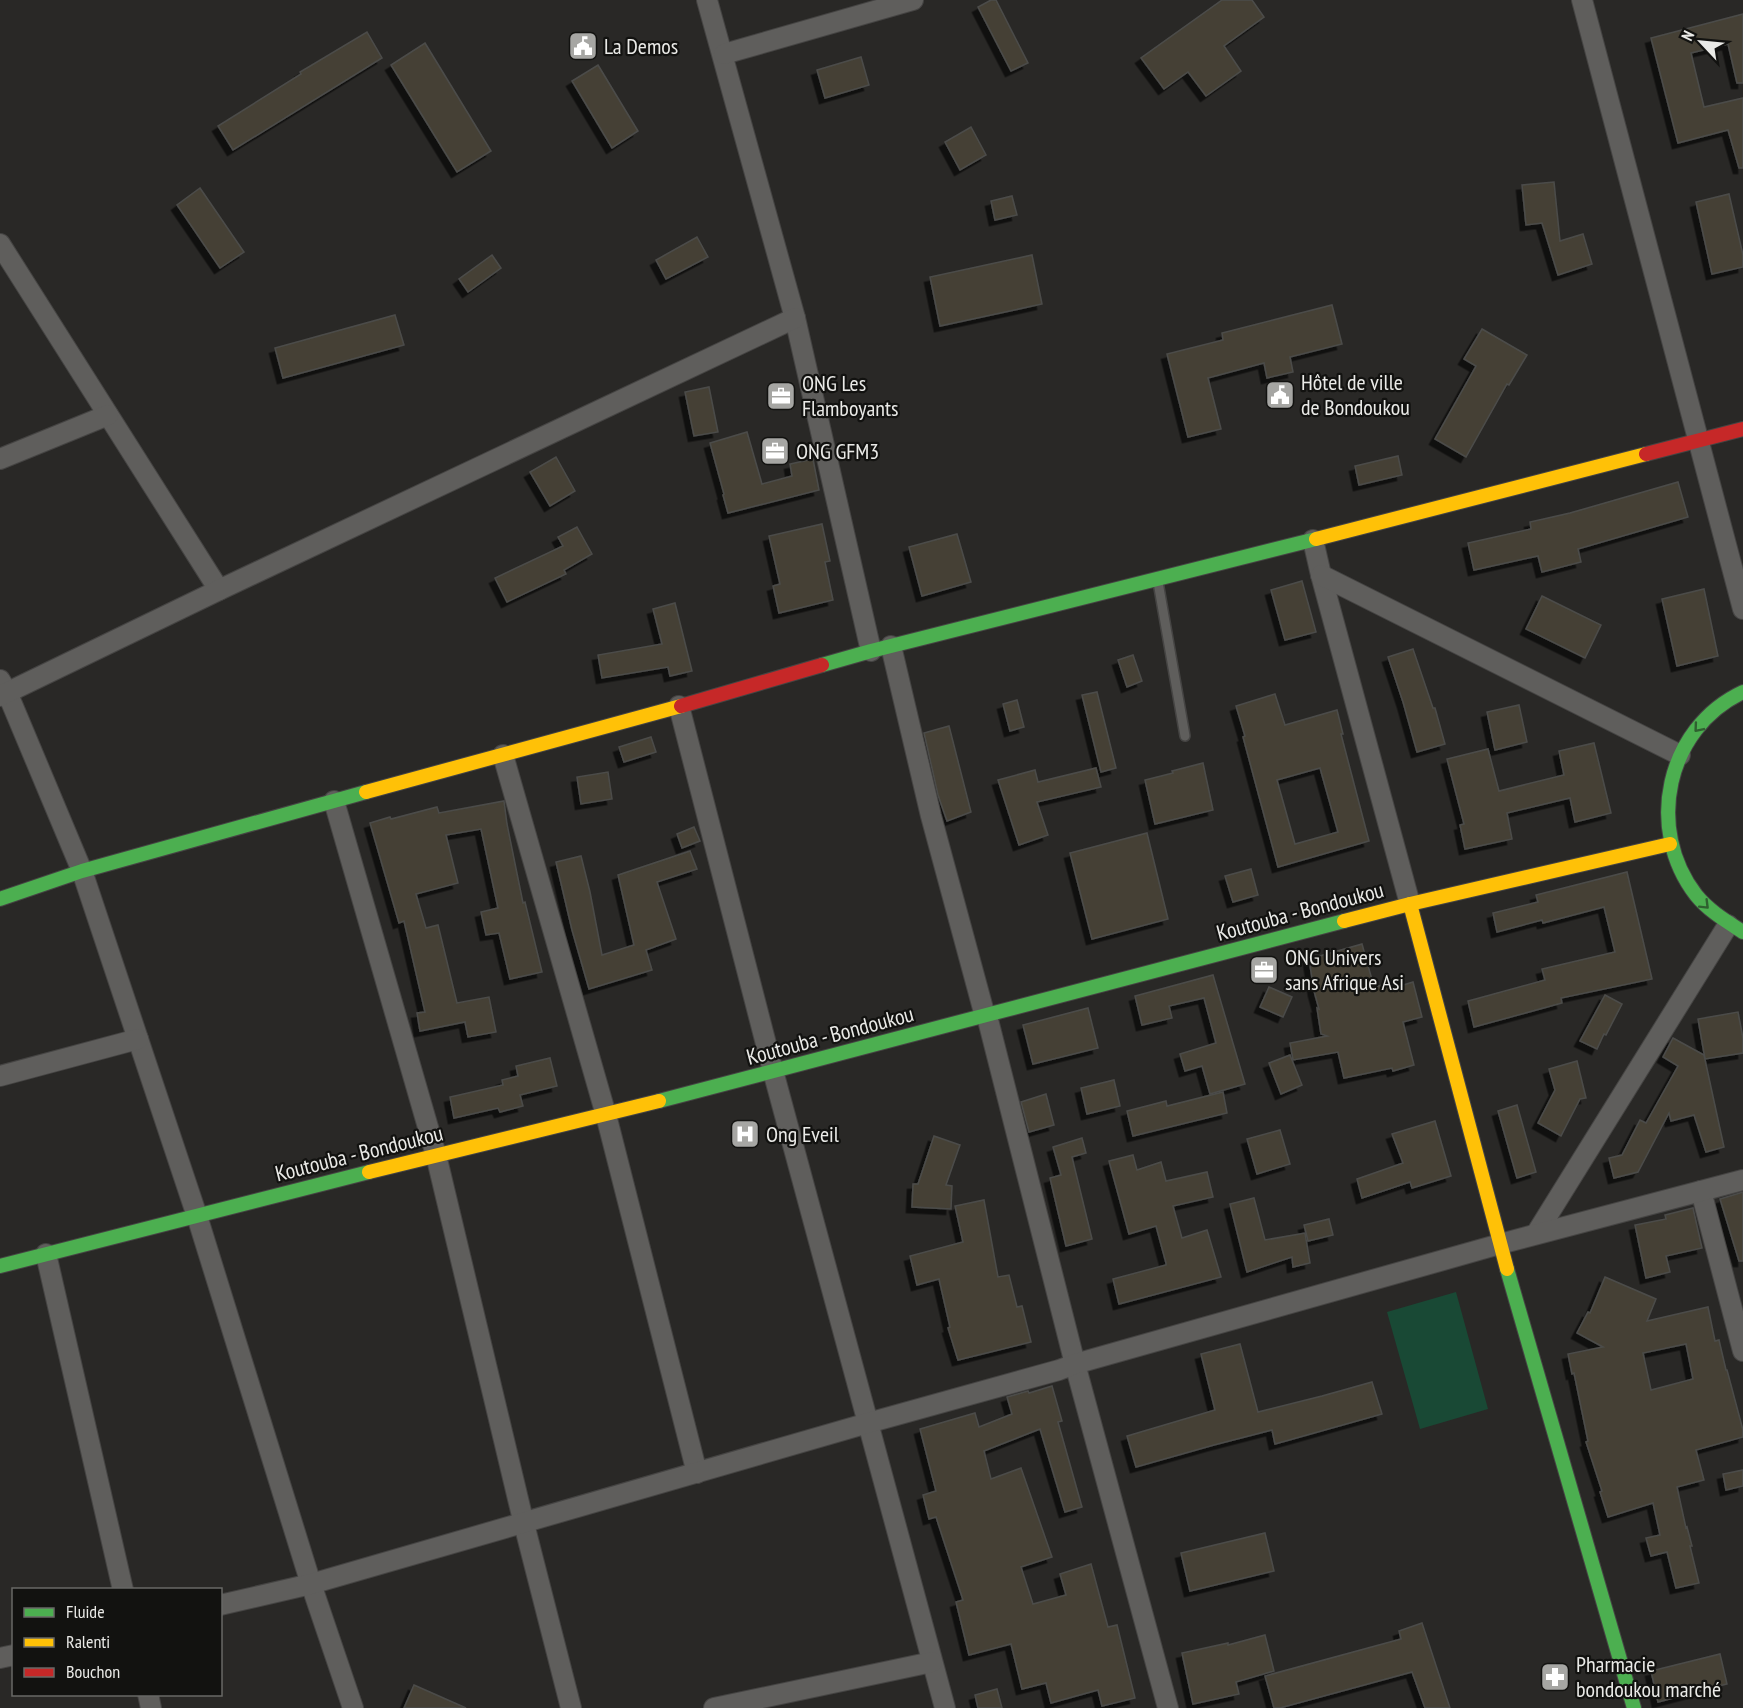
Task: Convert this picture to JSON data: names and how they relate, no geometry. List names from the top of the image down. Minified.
{"streets":{"main road":["Koutouba - Bondoukou"]},"places":{"public building":["La Demos","Hôtel de ville de Bondoukou"],"office":["ONG Les Flamboyants","ONG GFM3","ONG Univers sans Afrique Asi"],"hospital":["Ong Eveil"],"pharmacy":["Pharmacie bondoukou marché"]},"legend":["Fluide","Ralenti","Bouchon"],"north":"top left"}
